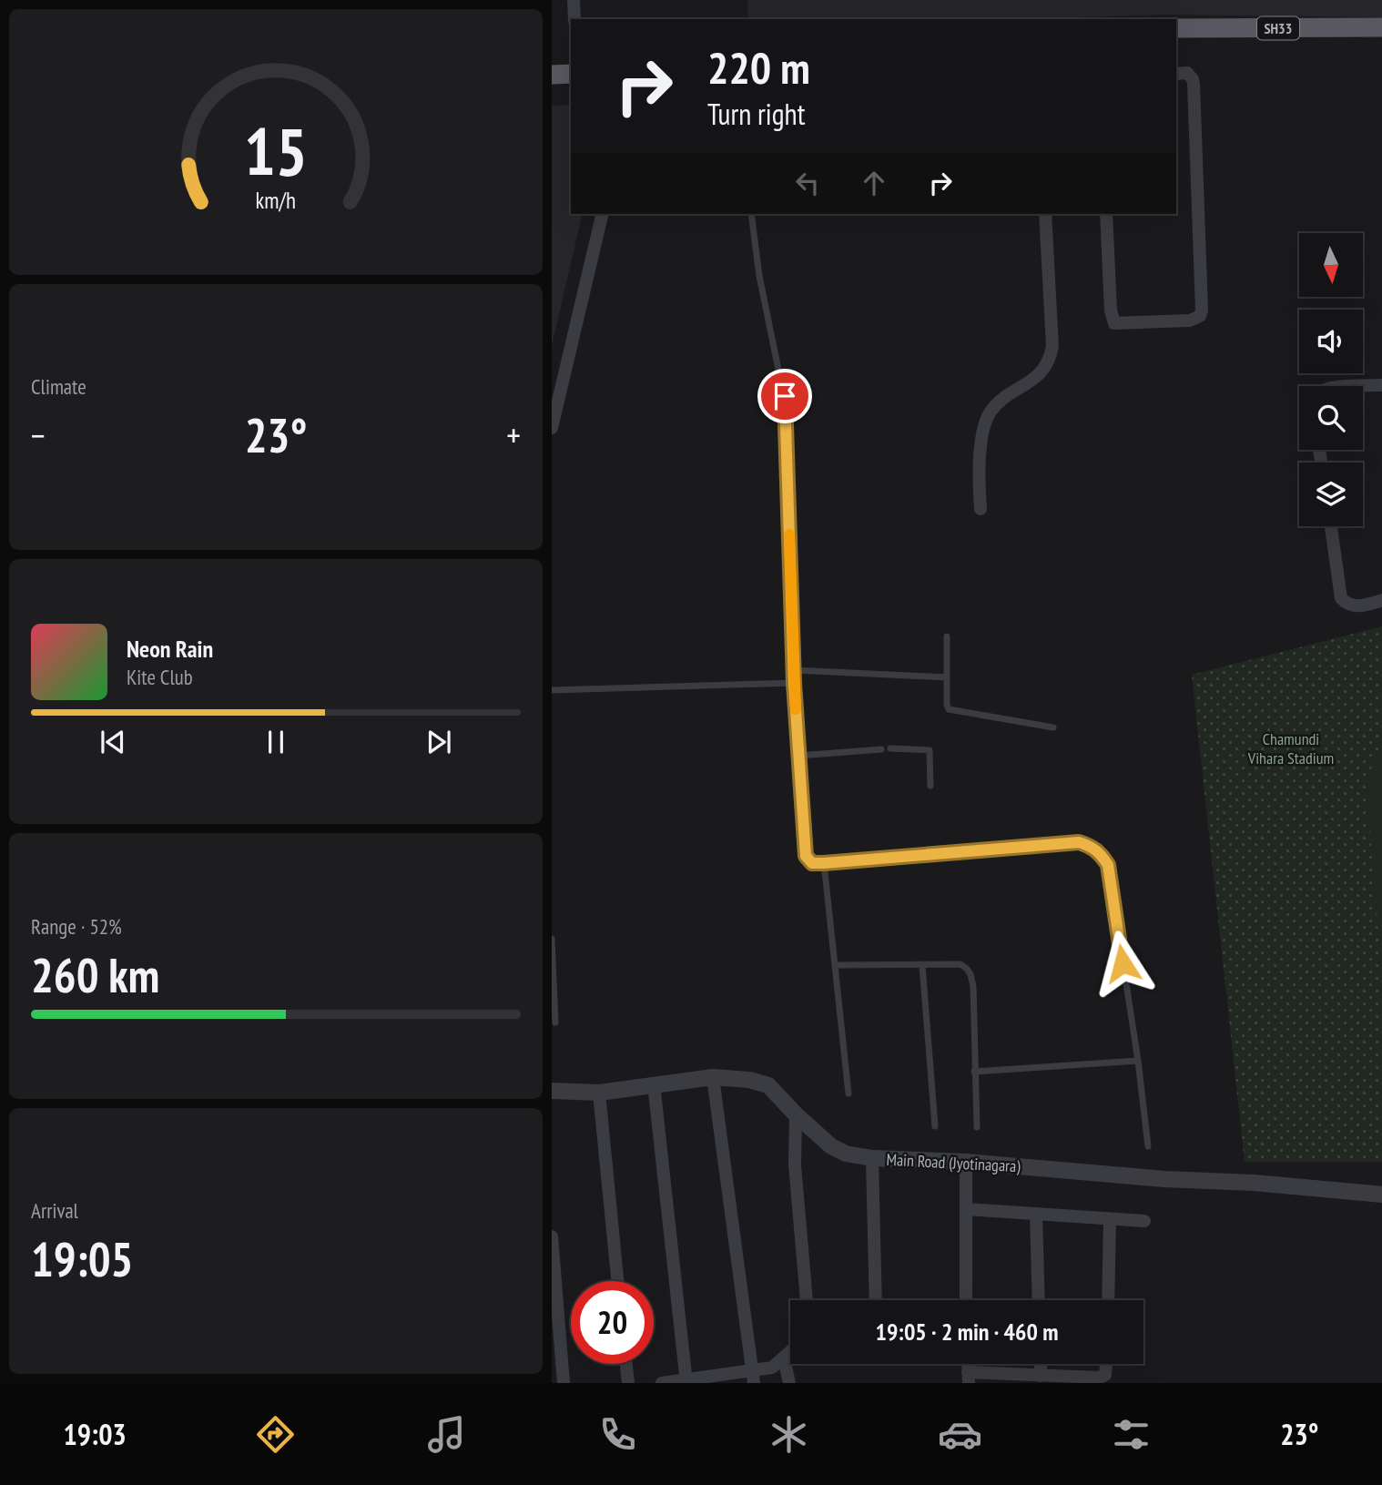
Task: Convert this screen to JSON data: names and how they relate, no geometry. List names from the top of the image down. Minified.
{"streets":{"main road":["SH33"],"street":["Main Road (Jyotinagara)"]},"parks":["Chamundi Vihara Stadium"],"north":"bottom","page":{"turn":["220 m","Turn right"],"tile":["Climate",["Range · 52%","260 km"],["Arrival","19:05"]],"heat":["−","23°","+"],"song":["Neon Rain","Kite Club"],"limit":"20","trip":"19:05 · 2 min · 460 m","tabs":["19:03","23°"],"gauge":["15","km/h"]}}
